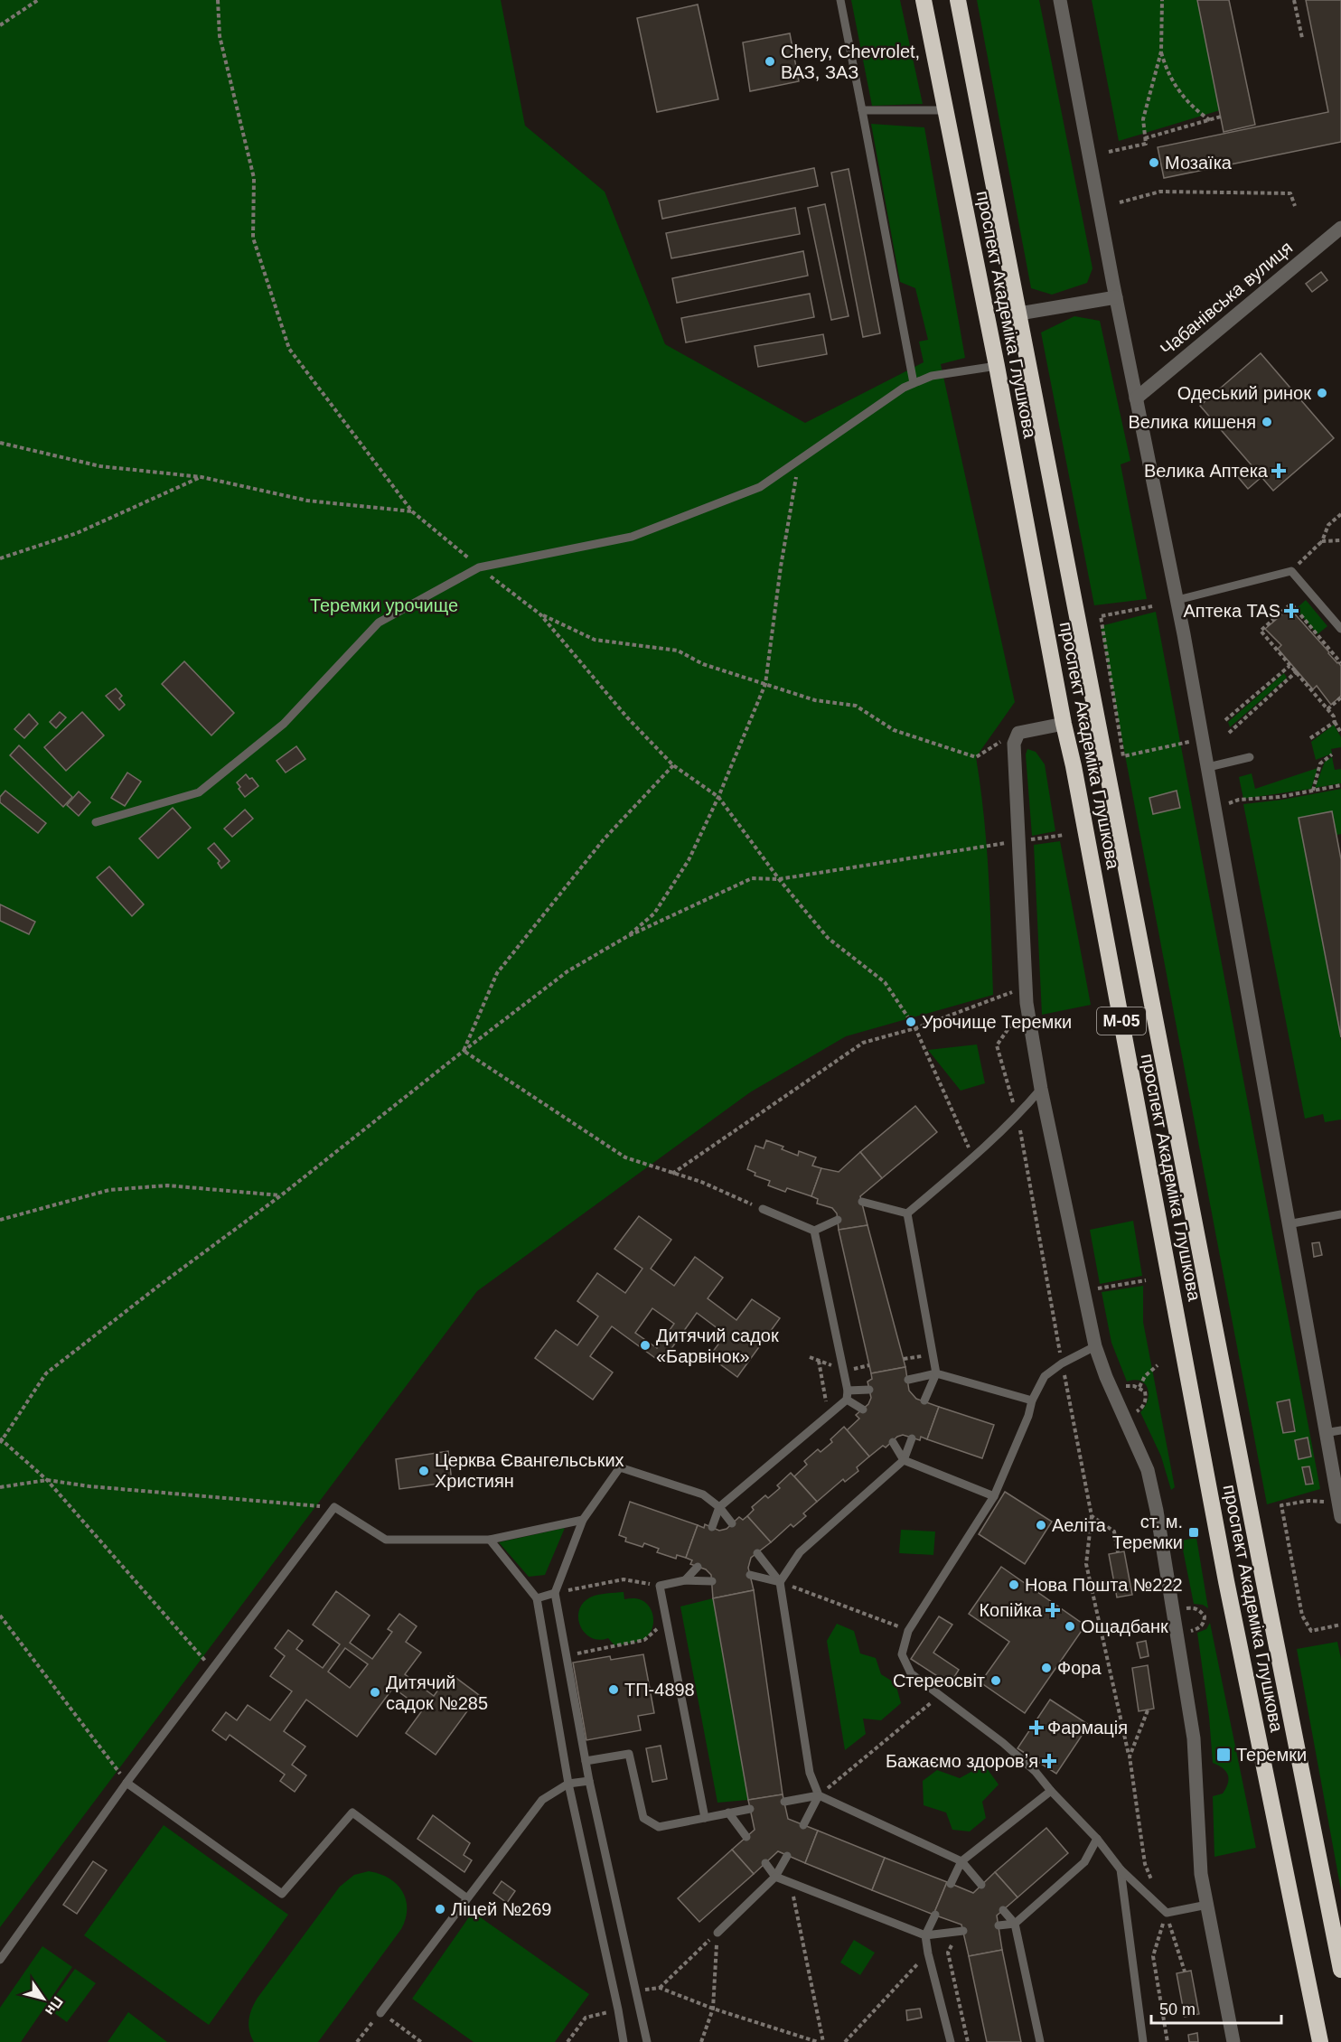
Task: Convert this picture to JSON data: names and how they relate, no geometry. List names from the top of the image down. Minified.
{"streets":{"highway":["проспект Академіка Глушкова","М-05"],"street":["Чабанівська вулиця"]},"parks":["Теремки урочище"],"places":{"other":["Chery, Chevrolet, ВАЗ, ЗАЗ","Мозаїка","Одеський ринок","Велика кишеня","Урочище Теремки","Дитячий садок «Барвінок»","Церква Євангельських Християн","Аеліта","Нова Пошта №222","Ощадбанк","Фора","Стереосвіт","ТП-4898","Дитячий садок №285","Ліцей №269"],"health":["Велика Аптека","Аптека TAS","Копійка","Фармація","Бажаємо здоровʼя"],"transit":["ст. м. Теремки","Теремки"]},"scale_bar":"50 m","north":"bottom right"}
